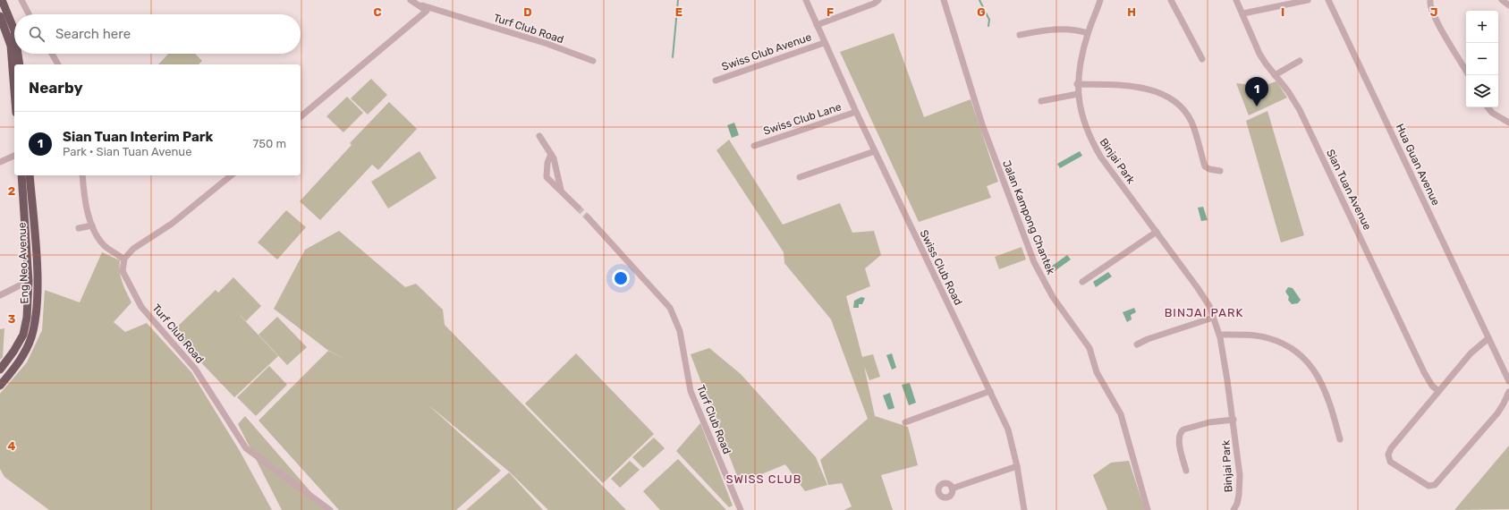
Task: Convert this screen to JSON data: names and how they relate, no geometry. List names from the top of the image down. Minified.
{"streets":{"main road":["Eng Neo Avenue"],"street":["Turf Club Road","Swiss Club Avenue","Swiss Club Lane","Binjai Park","Hua Guan Avenue","Sian Tuan Avenue","Jalan Kampong Chantek","Swiss Club Road"]},"crossings":[["Swiss Club Avenue","Swiss Club Road"],["Swiss Club Lane","Swiss Club Road"]],"districts":["BINJAI PARK","SWISS CLUB"],"page":{"map_buttons":["+","−"],"search":"Search here","heading":"Nearby","pins":"1","list":[{"mark":"1","name":"Sian Tuan Interim Park","note":"Park · Sian Tuan Avenue","value":"750 m"}]},"grid":{"columns":["C","D","E","F","G","H","I","J"],"rows":["2","3","4"]}}
